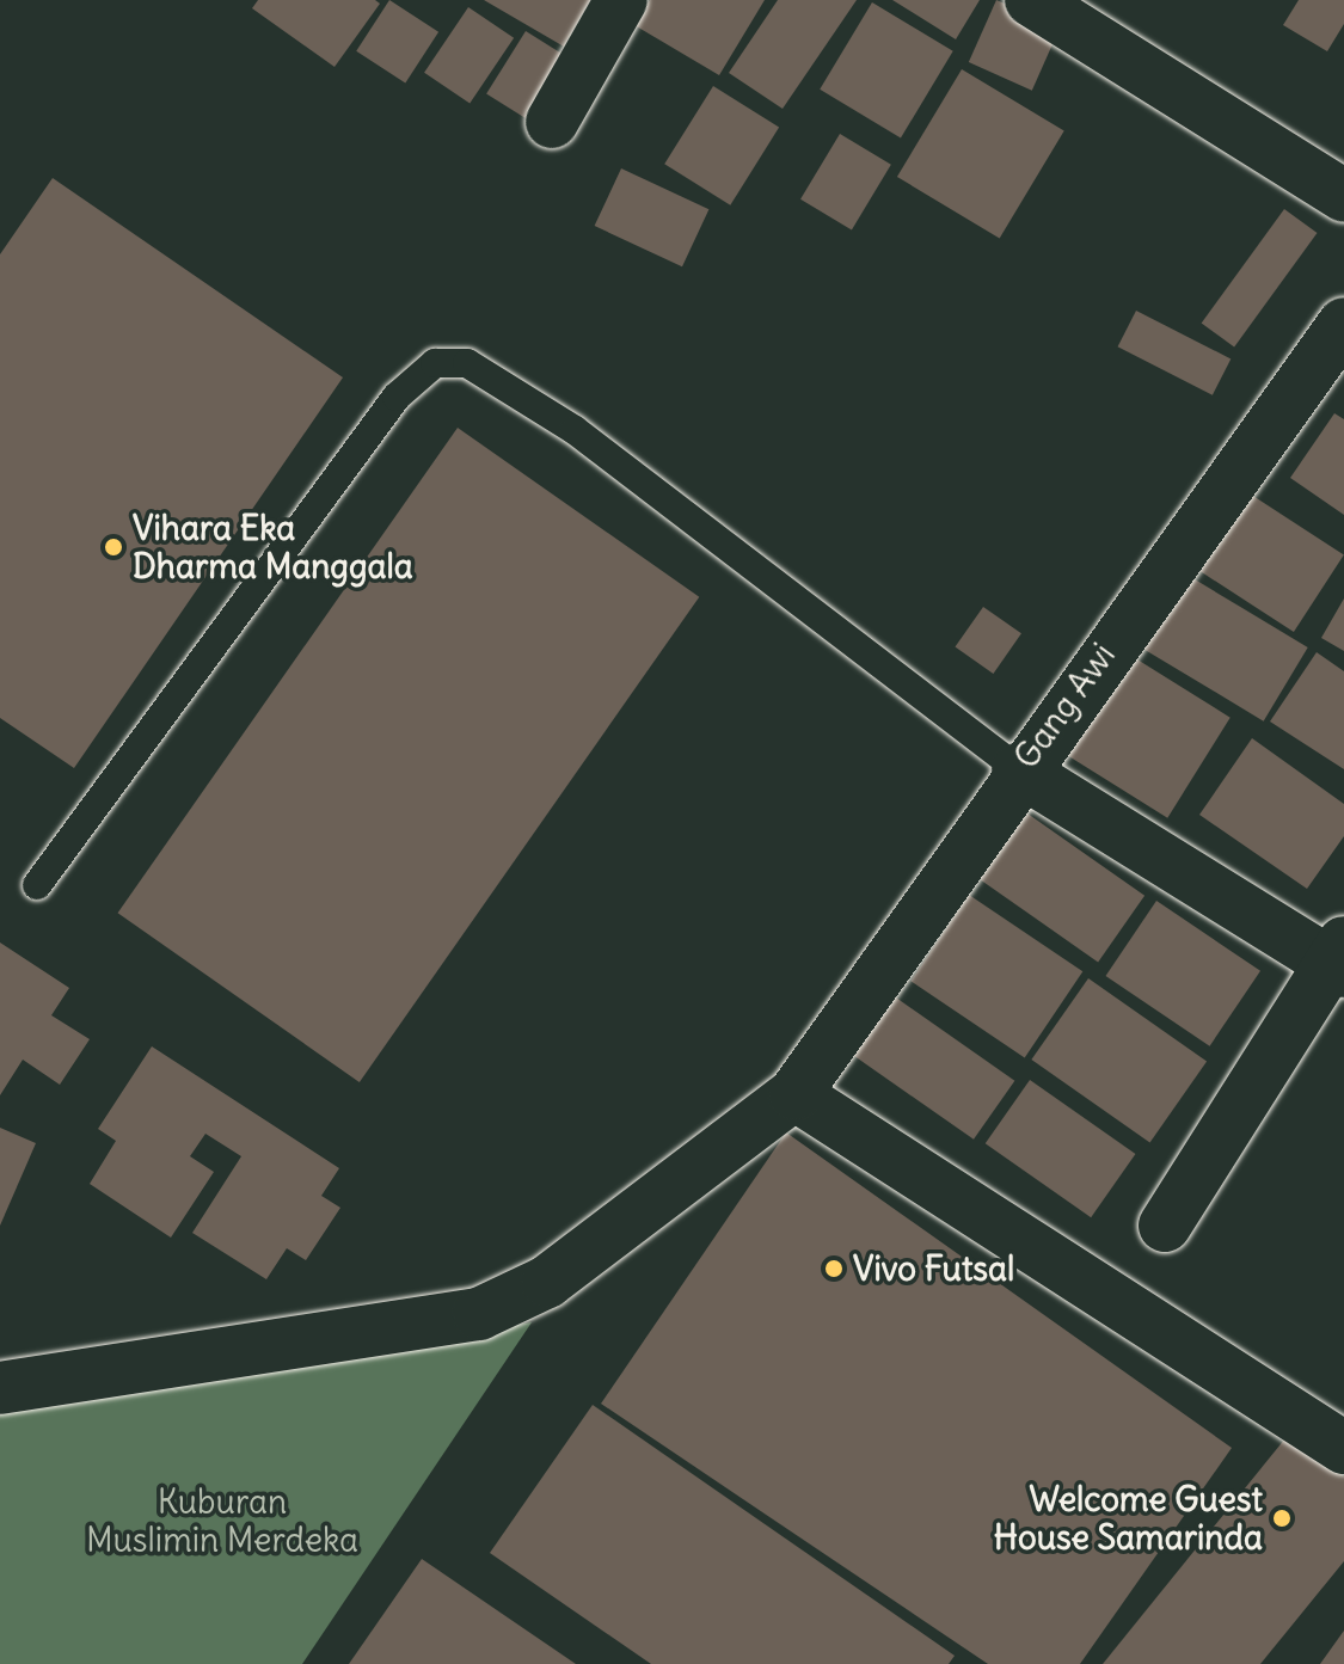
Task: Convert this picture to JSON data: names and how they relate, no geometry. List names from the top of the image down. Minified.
{"streets":{"street":["Gang Awi"]},"parks":["Kuburan Muslimin Merdeka"],"places":["Vihara Eka Dharma Manggala","Vivo Futsal","Welcome Guest House Samarinda"]}
